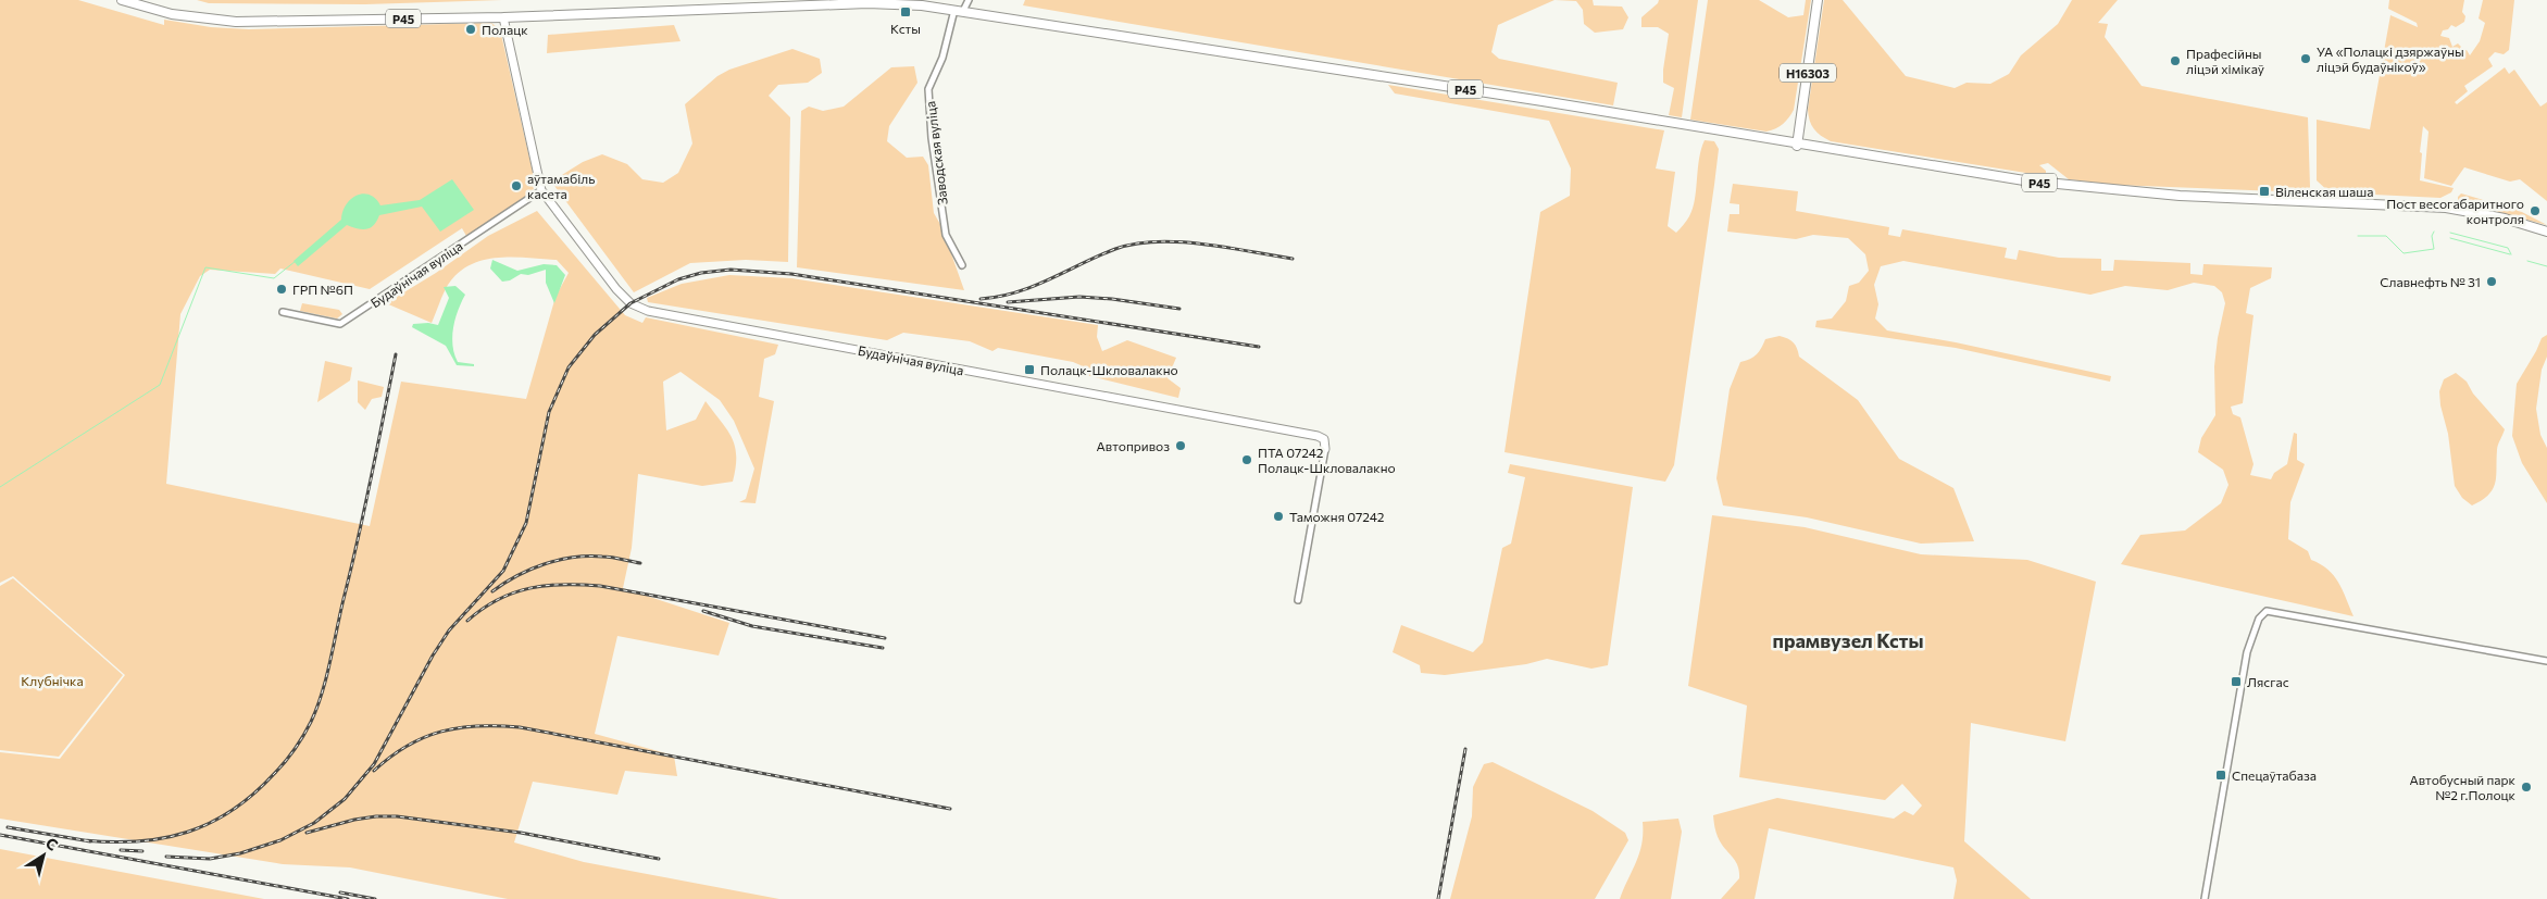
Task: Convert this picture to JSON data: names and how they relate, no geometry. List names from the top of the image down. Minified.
{"streets":{"main road":["Р45","Н16303"],"street":["Заводская вуліца","Будаўнічая вуліца"]},"crossings":[["Р45","Н16303"],["Р45","Заводская вуліца"],["Р45","Будаўнічая вуліца"]],"districts":["прамвузел Ксты"],"parks":["Клубнічка"],"places":{"transit":["Ксты","Віленская шаша","Полацк-Шкловалакно","Лясгас","Спецаўтабаза"],"other":["Полацк","УА «Полацкі дзяржаўны ліцэй будаўнікоў»","Прафесійны ліцэй хімікаў","аўтамабіль касета","Пост весогабаритного контроля","Славнефть № 31","ГРП №6П","Автопривоз","ПТА 07242 Полацк-Шкловалакно","Таможня 07242","Автобусный парк №2 г.Полоцк"]},"north":"top right"}
